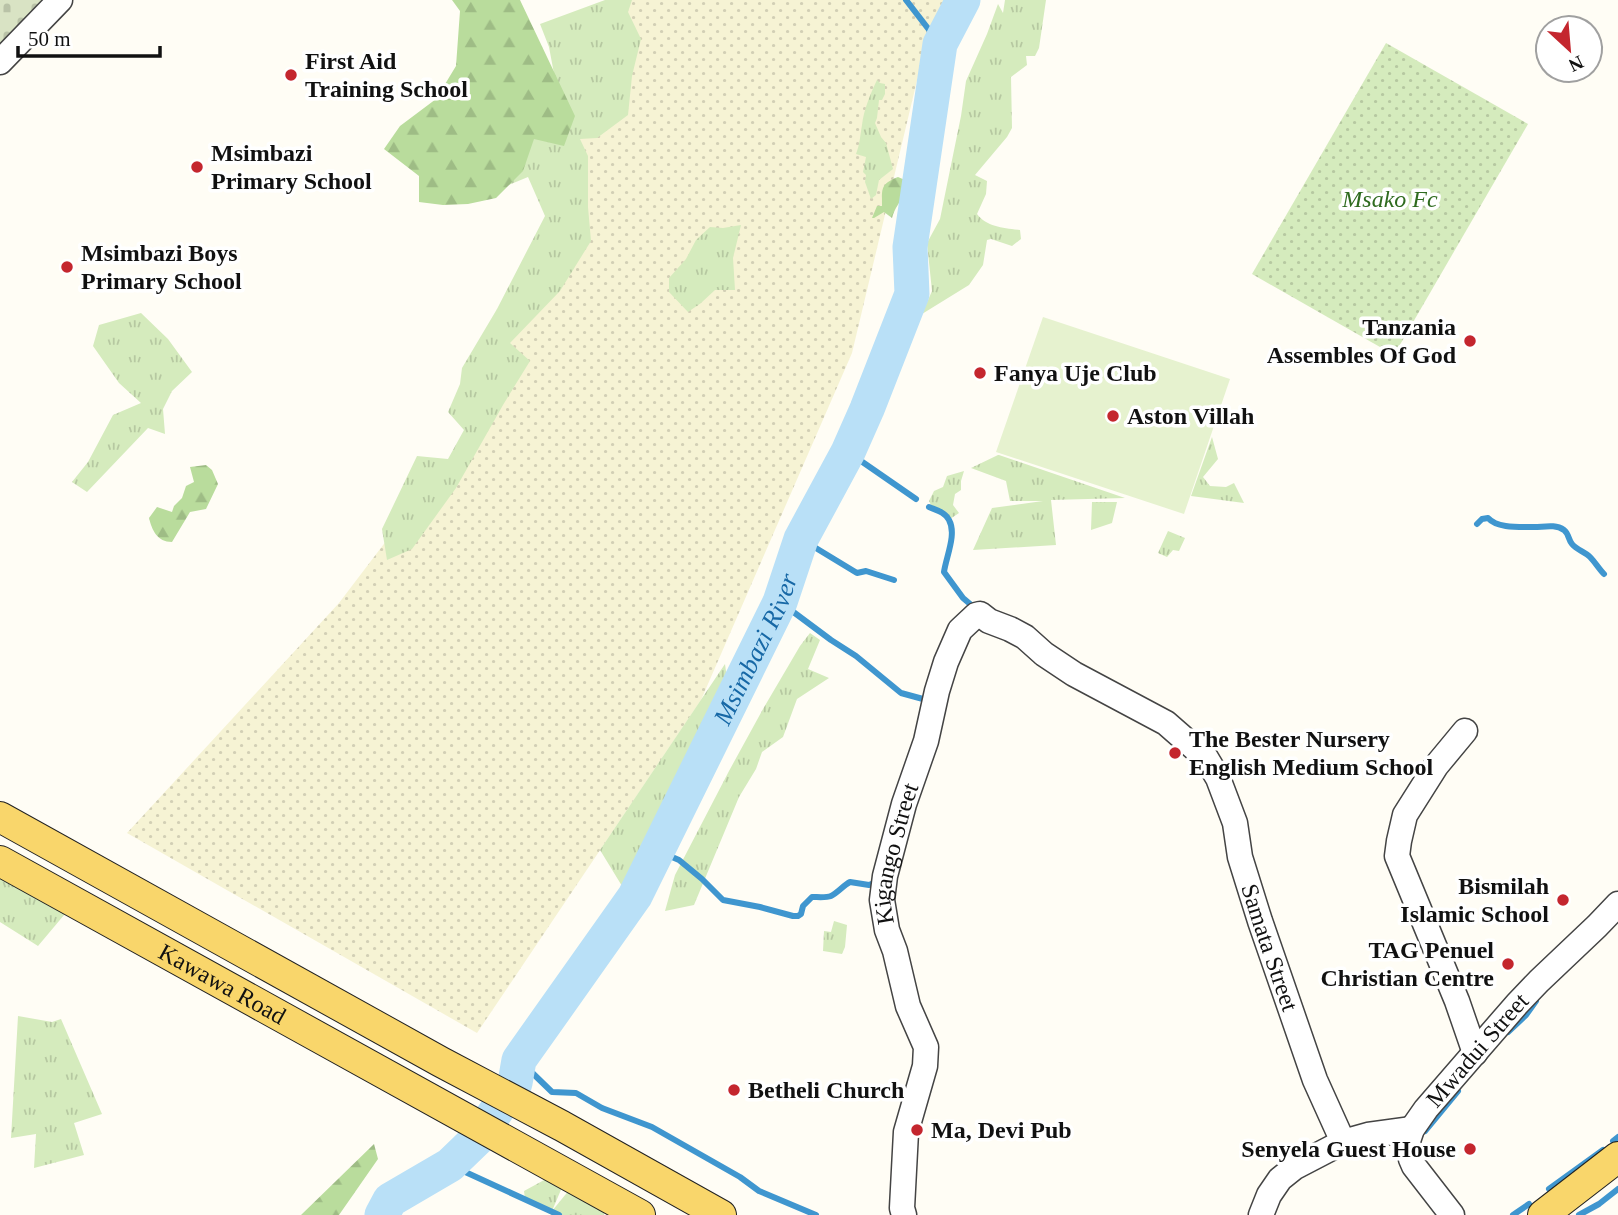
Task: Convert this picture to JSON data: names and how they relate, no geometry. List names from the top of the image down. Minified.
{"streets":{"main road":["Kawawa Road"],"street":["Kigango Street","Samata Street","Mwadui Street"]},"crossings":[["Kigango Street","Samata Street"]],"water":["Msimbazi River"],"parks":["Msako Fc"],"places":["First Aid Training School","Msimbazi Primary School","Msimbazi Boys Primary School","Tanzania Assembles Of God","Fanya Uje Club","Aston Villah","The Bester Nursery English Medium School","Bismilah Islamic School","TAG Penuel Christian Centre","Betheli Church","Ma, Devi Pub","Senyela Guest House"],"scale_bar":"50 m","north":"bottom right"}
